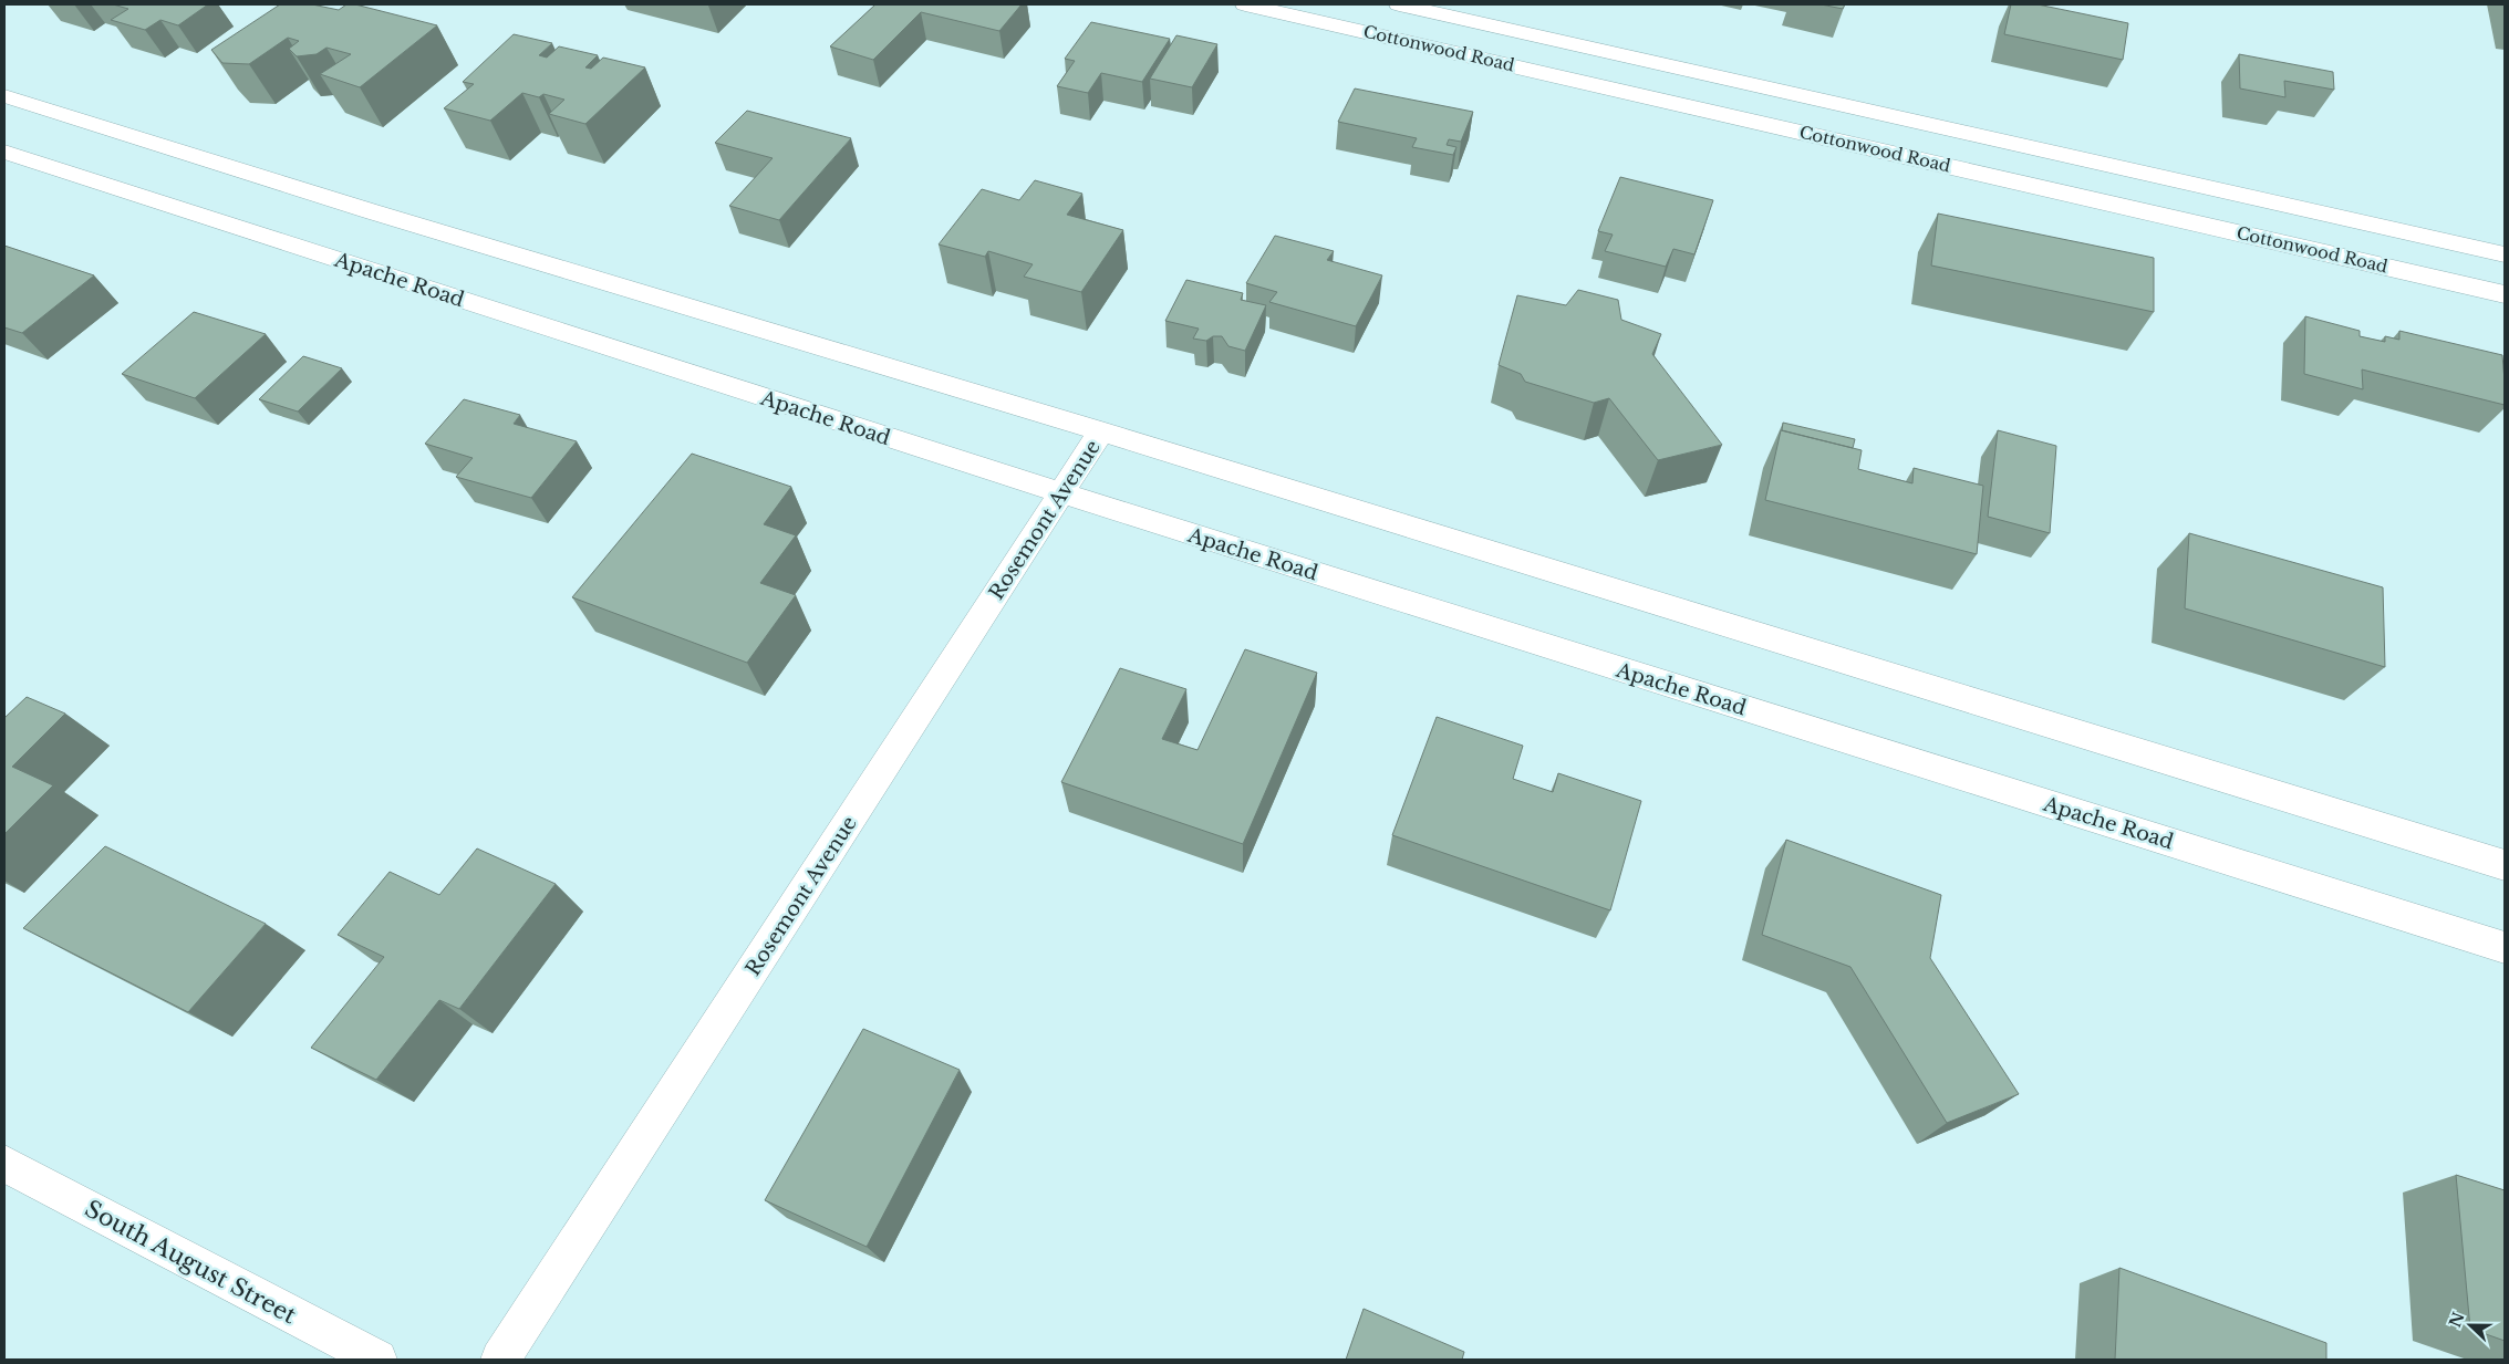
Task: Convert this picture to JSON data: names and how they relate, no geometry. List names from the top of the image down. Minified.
{"streets":{"street":["Cottonwood Road","Apache Road","Rosemont Avenue","South August Street"]},"crossings":[["Apache Road","Rosemont Avenue"]],"north":"left"}
